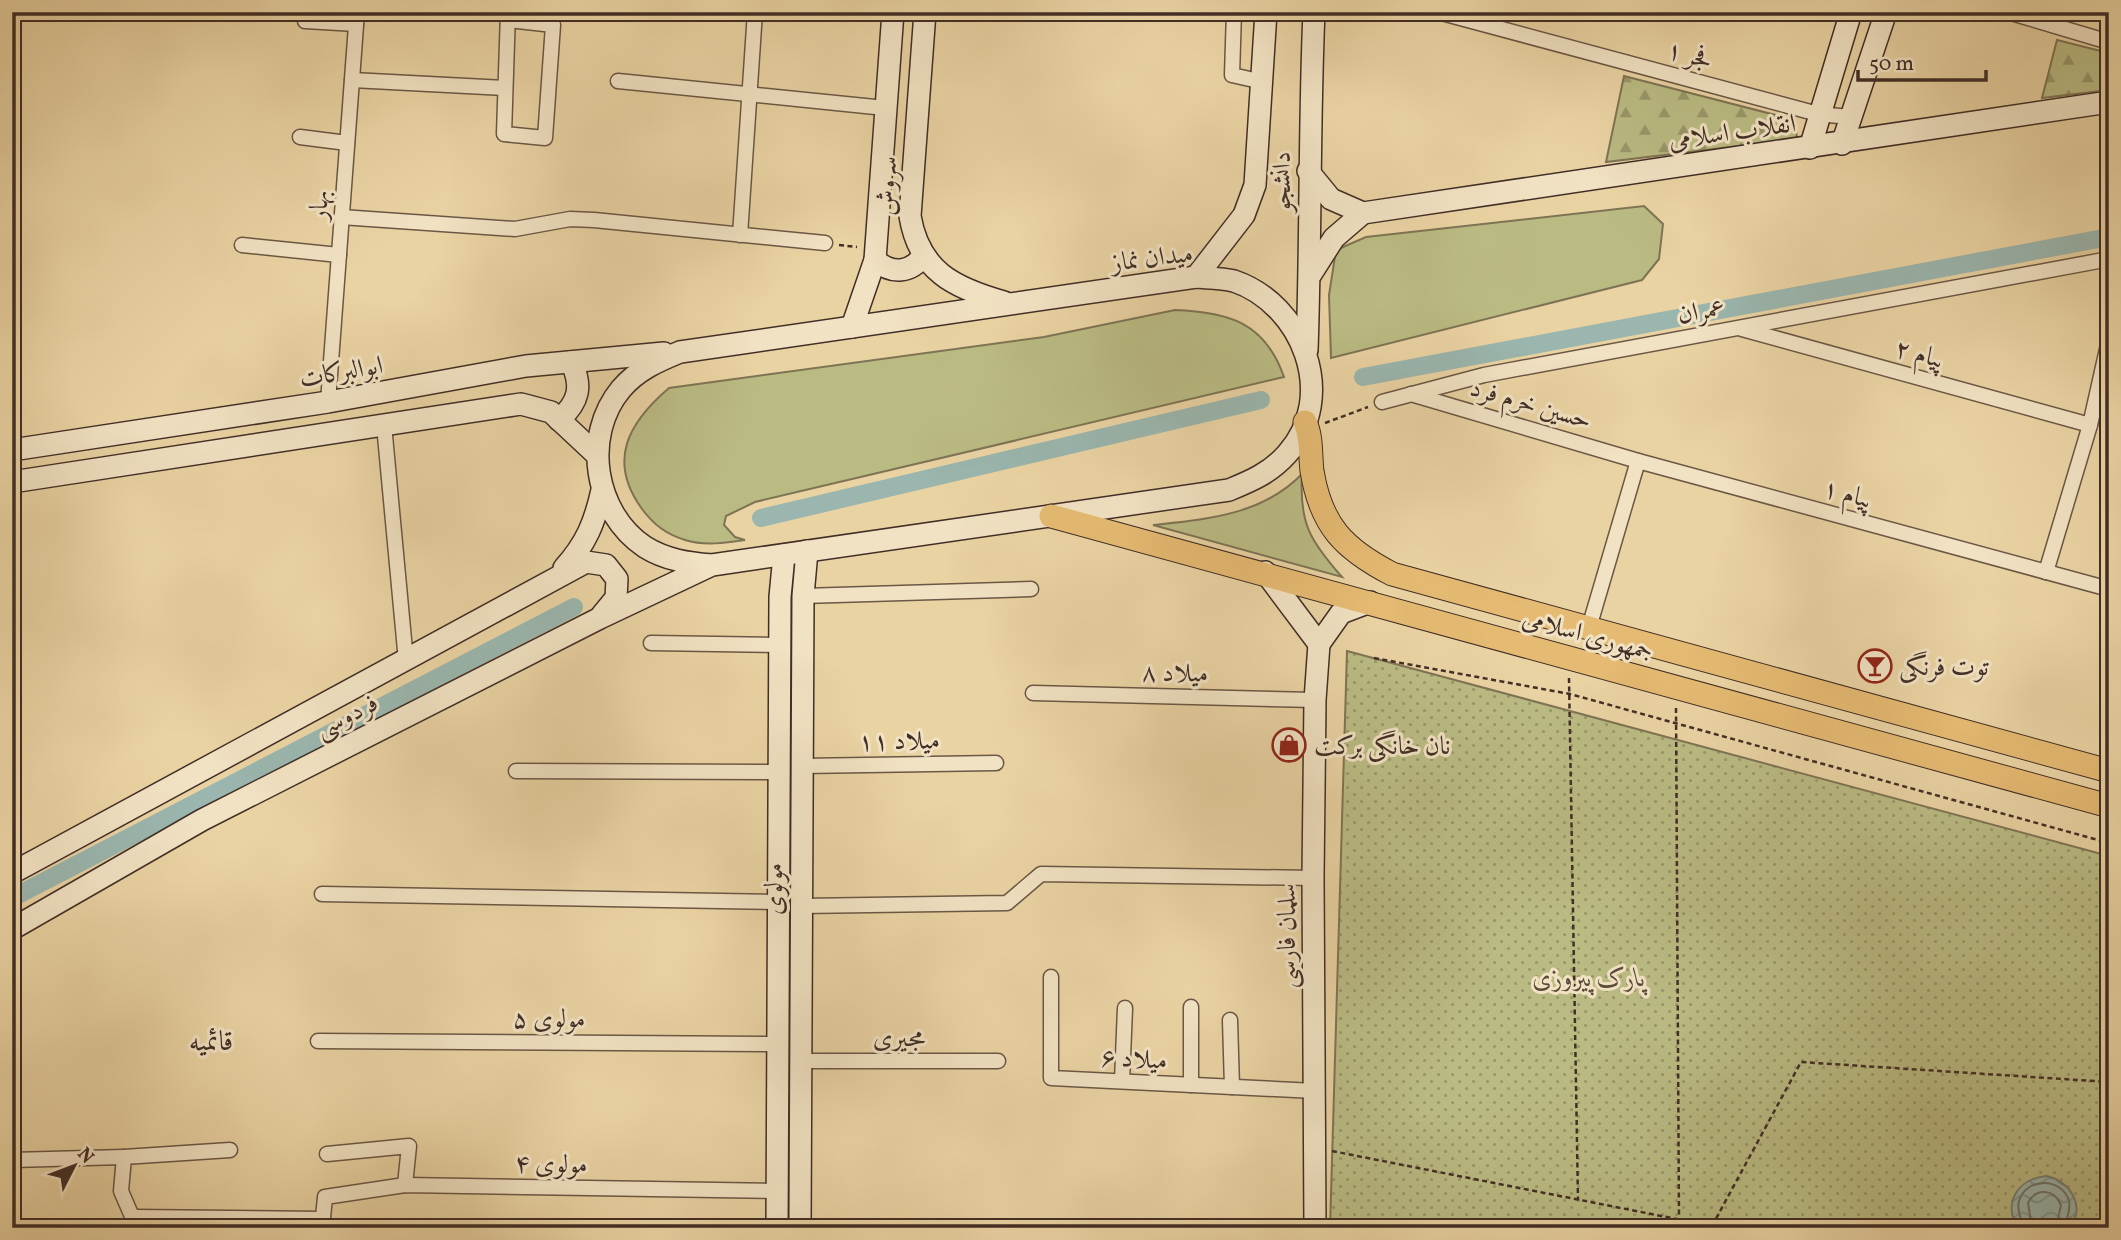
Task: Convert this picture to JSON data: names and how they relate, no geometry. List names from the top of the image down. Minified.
{"streets":{"main road":["جمهوری اسلامی"],"street":["فجر ۱","انقلاب اسلامی","دانشجو","سروش","بهار","میدان نماز","عمران","پیام ۲","ابوالبرکات","حسین خرم فرد","پیام ۱","میلاد ۸","فردوسی","میلاد ۱۱","مولوی","سلمان فارسی","مولوی ۵","مجیری","میلاد ۶","مولوی ۴"]},"crossings":[["دانشجو","میدان نماز"],["سروش","میدان نماز"],["بهار","ابوالبرکات"],["میدان نماز","ابوالبرکات"],["میدان نماز","جمهوری اسلامی"],["میدان نماز","فردوسی"],["میدان نماز","مولوی"],["عمران","پیام ۲"],["عمران","حسین خرم فرد"],["حسین خرم فرد","پیام ۱"],["میلاد ۸","سلمان فارسی"],["میلاد ۱۱","مولوی"],["مولوی","مولوی ۵"],["مولوی","مجیری"],["مولوی","مولوی ۴"],["سلمان فارسی","میلاد ۶"]],"districts":["قائمیه"],"parks":["پارک پیروزی"],"places":{"bar":["توت فرنگی"],"shop":["نان خانگی برکت"]},"scale_bar":"50 m","north":"top right"}
